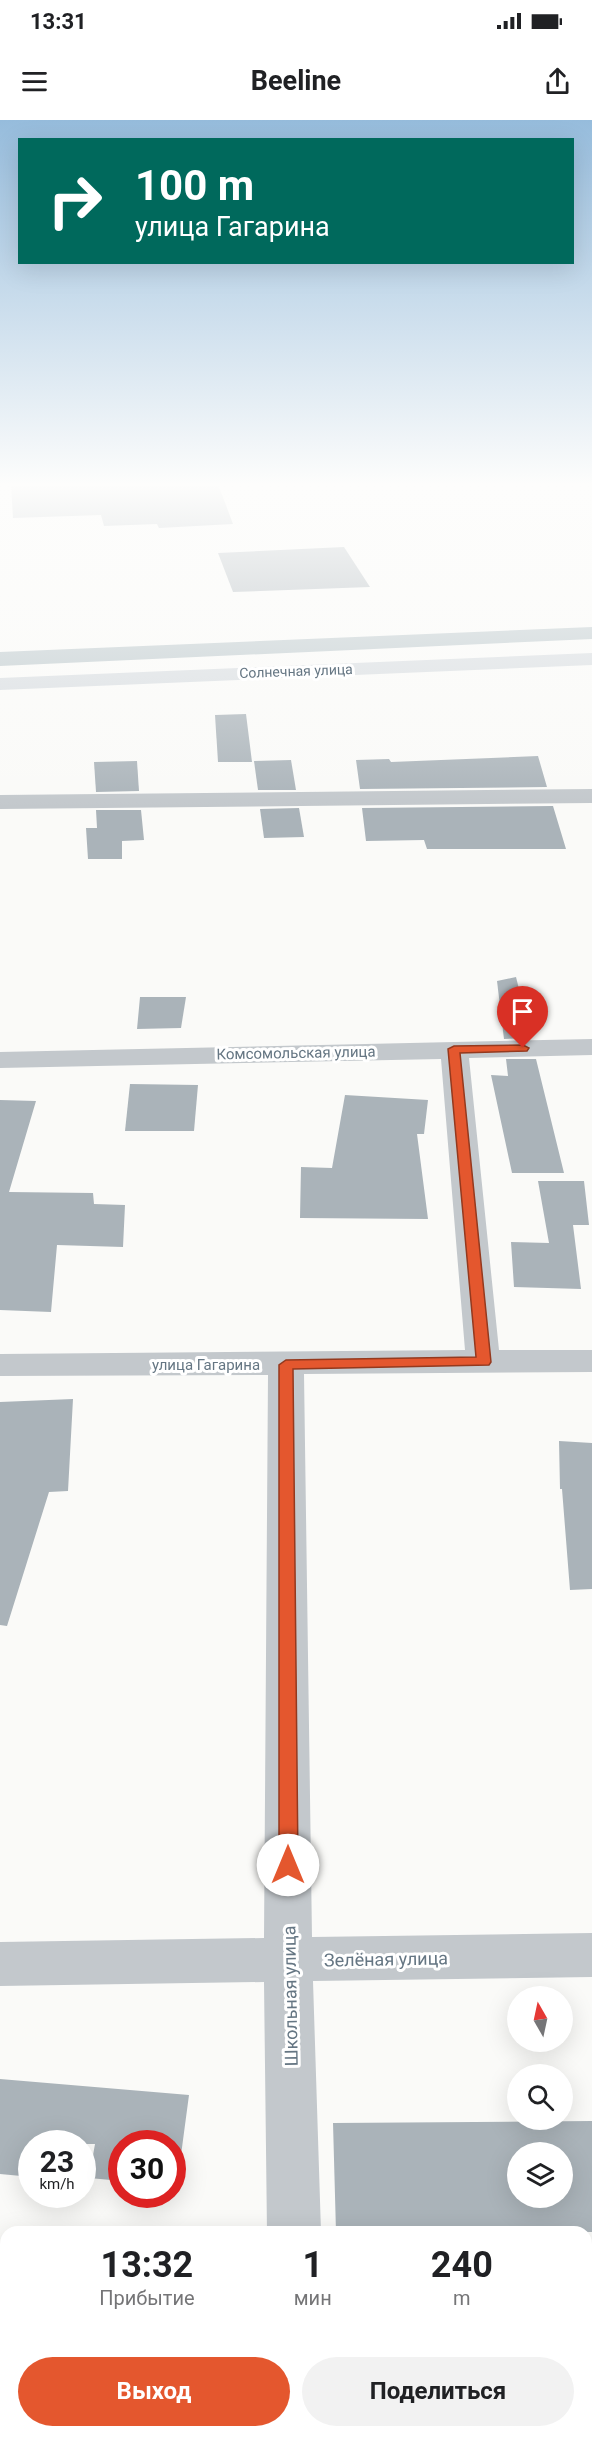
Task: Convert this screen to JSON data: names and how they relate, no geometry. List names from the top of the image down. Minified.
{"streets":{"main road":["Солнечная улица"],"street":["Комсомольская улица","улица Гагарина","Зелёная улица","Школьная улица"]},"crossings":[["улица Гагарина","Школьная улица"],["Зелёная улица","Школьная улица"]],"north":"top","page":{"status":"13:31","header":"Beeline","turn":["100 m","улица Гагарина"],"speed":"23 km/h","limit":"30","eta":["13:32","Прибытие","1","мин","240","m"],"buttons":["Выход","Поделиться"]}}
